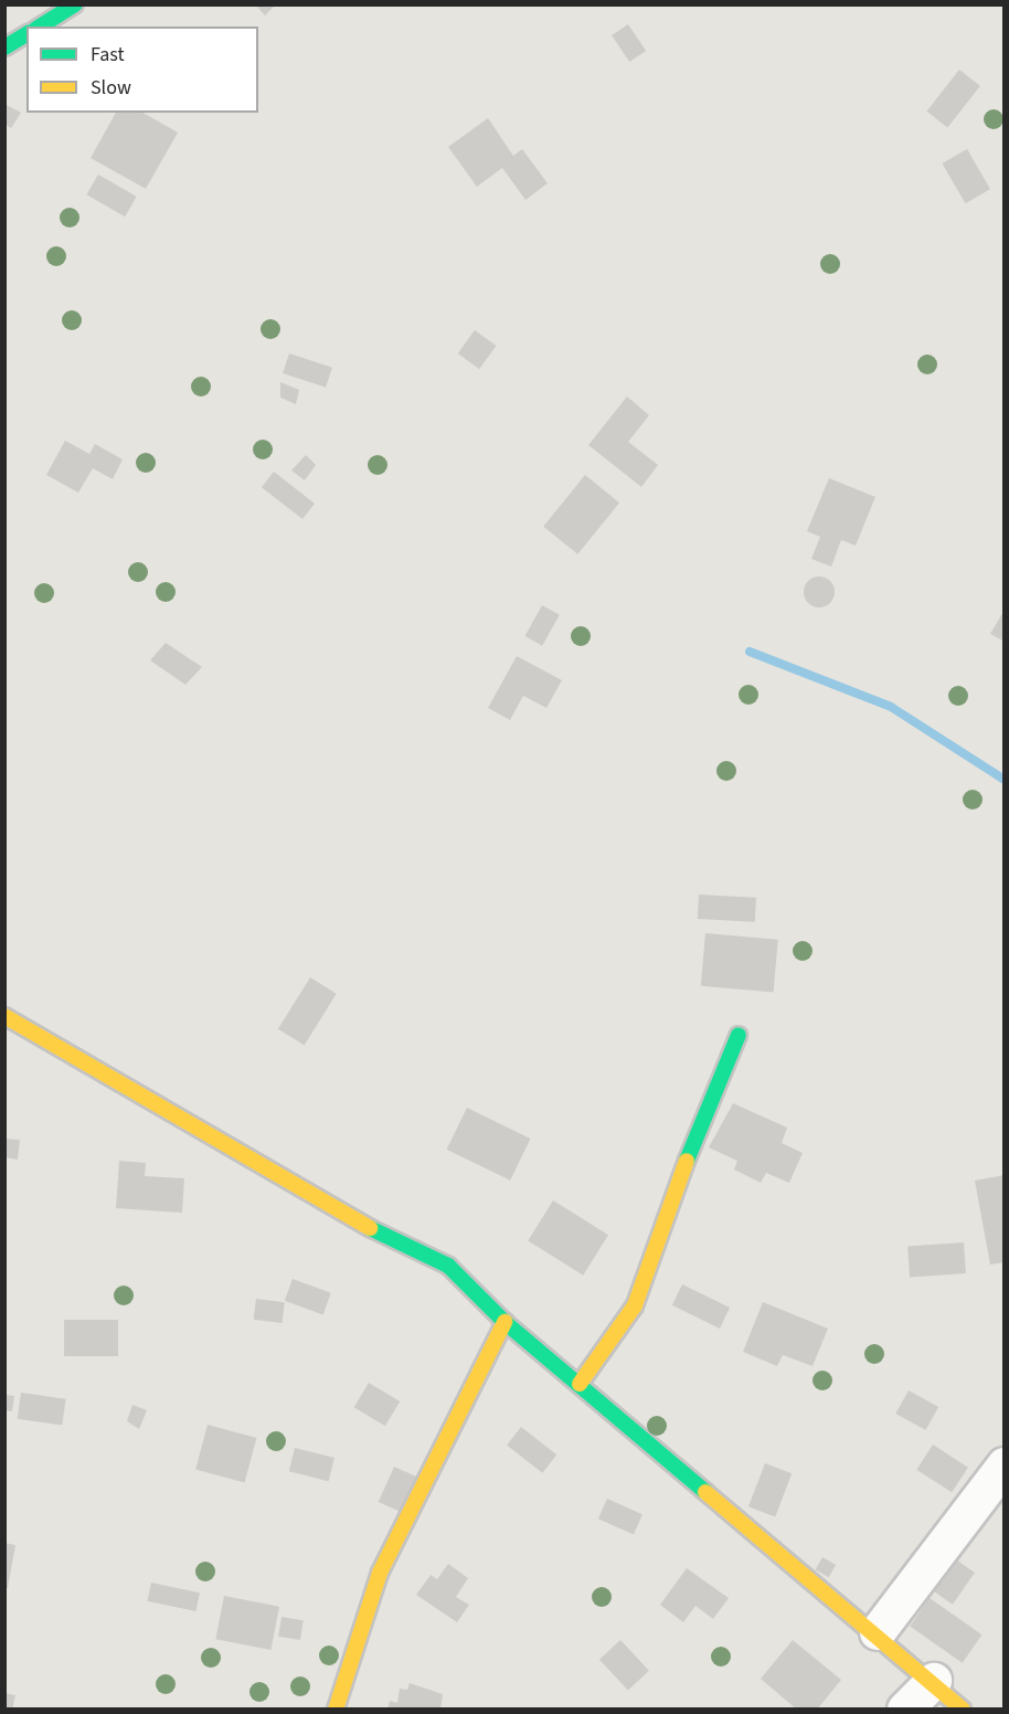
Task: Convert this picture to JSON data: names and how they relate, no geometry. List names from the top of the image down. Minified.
{"legend":["Fast","Slow"]}
